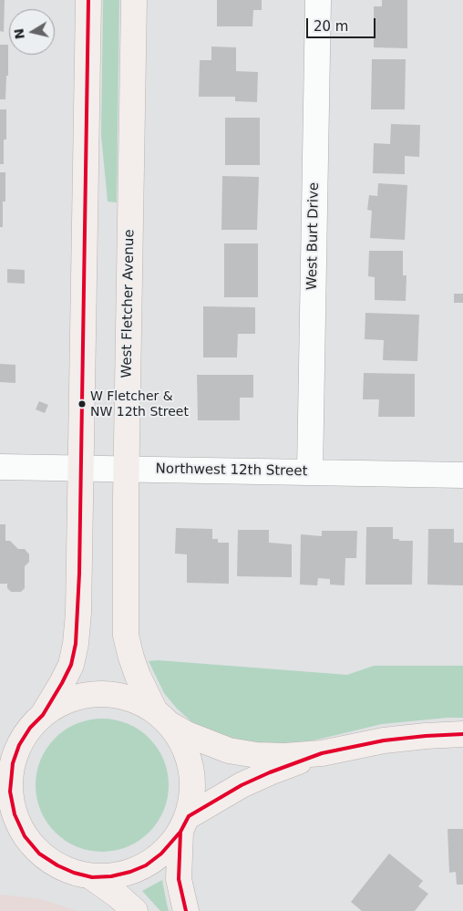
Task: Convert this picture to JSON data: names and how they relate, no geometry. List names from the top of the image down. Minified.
{"streets":{"main road":["West Fletcher Avenue"],"street":["West Burt Drive","Northwest 12th Street"]},"crossings":[["West Burt Drive","Northwest 12th Street"],["West Fletcher Avenue","Northwest 12th Street"]],"places":["W Fletcher & NW 12th Street"],"scale_bar":"20 m","north":"left"}
